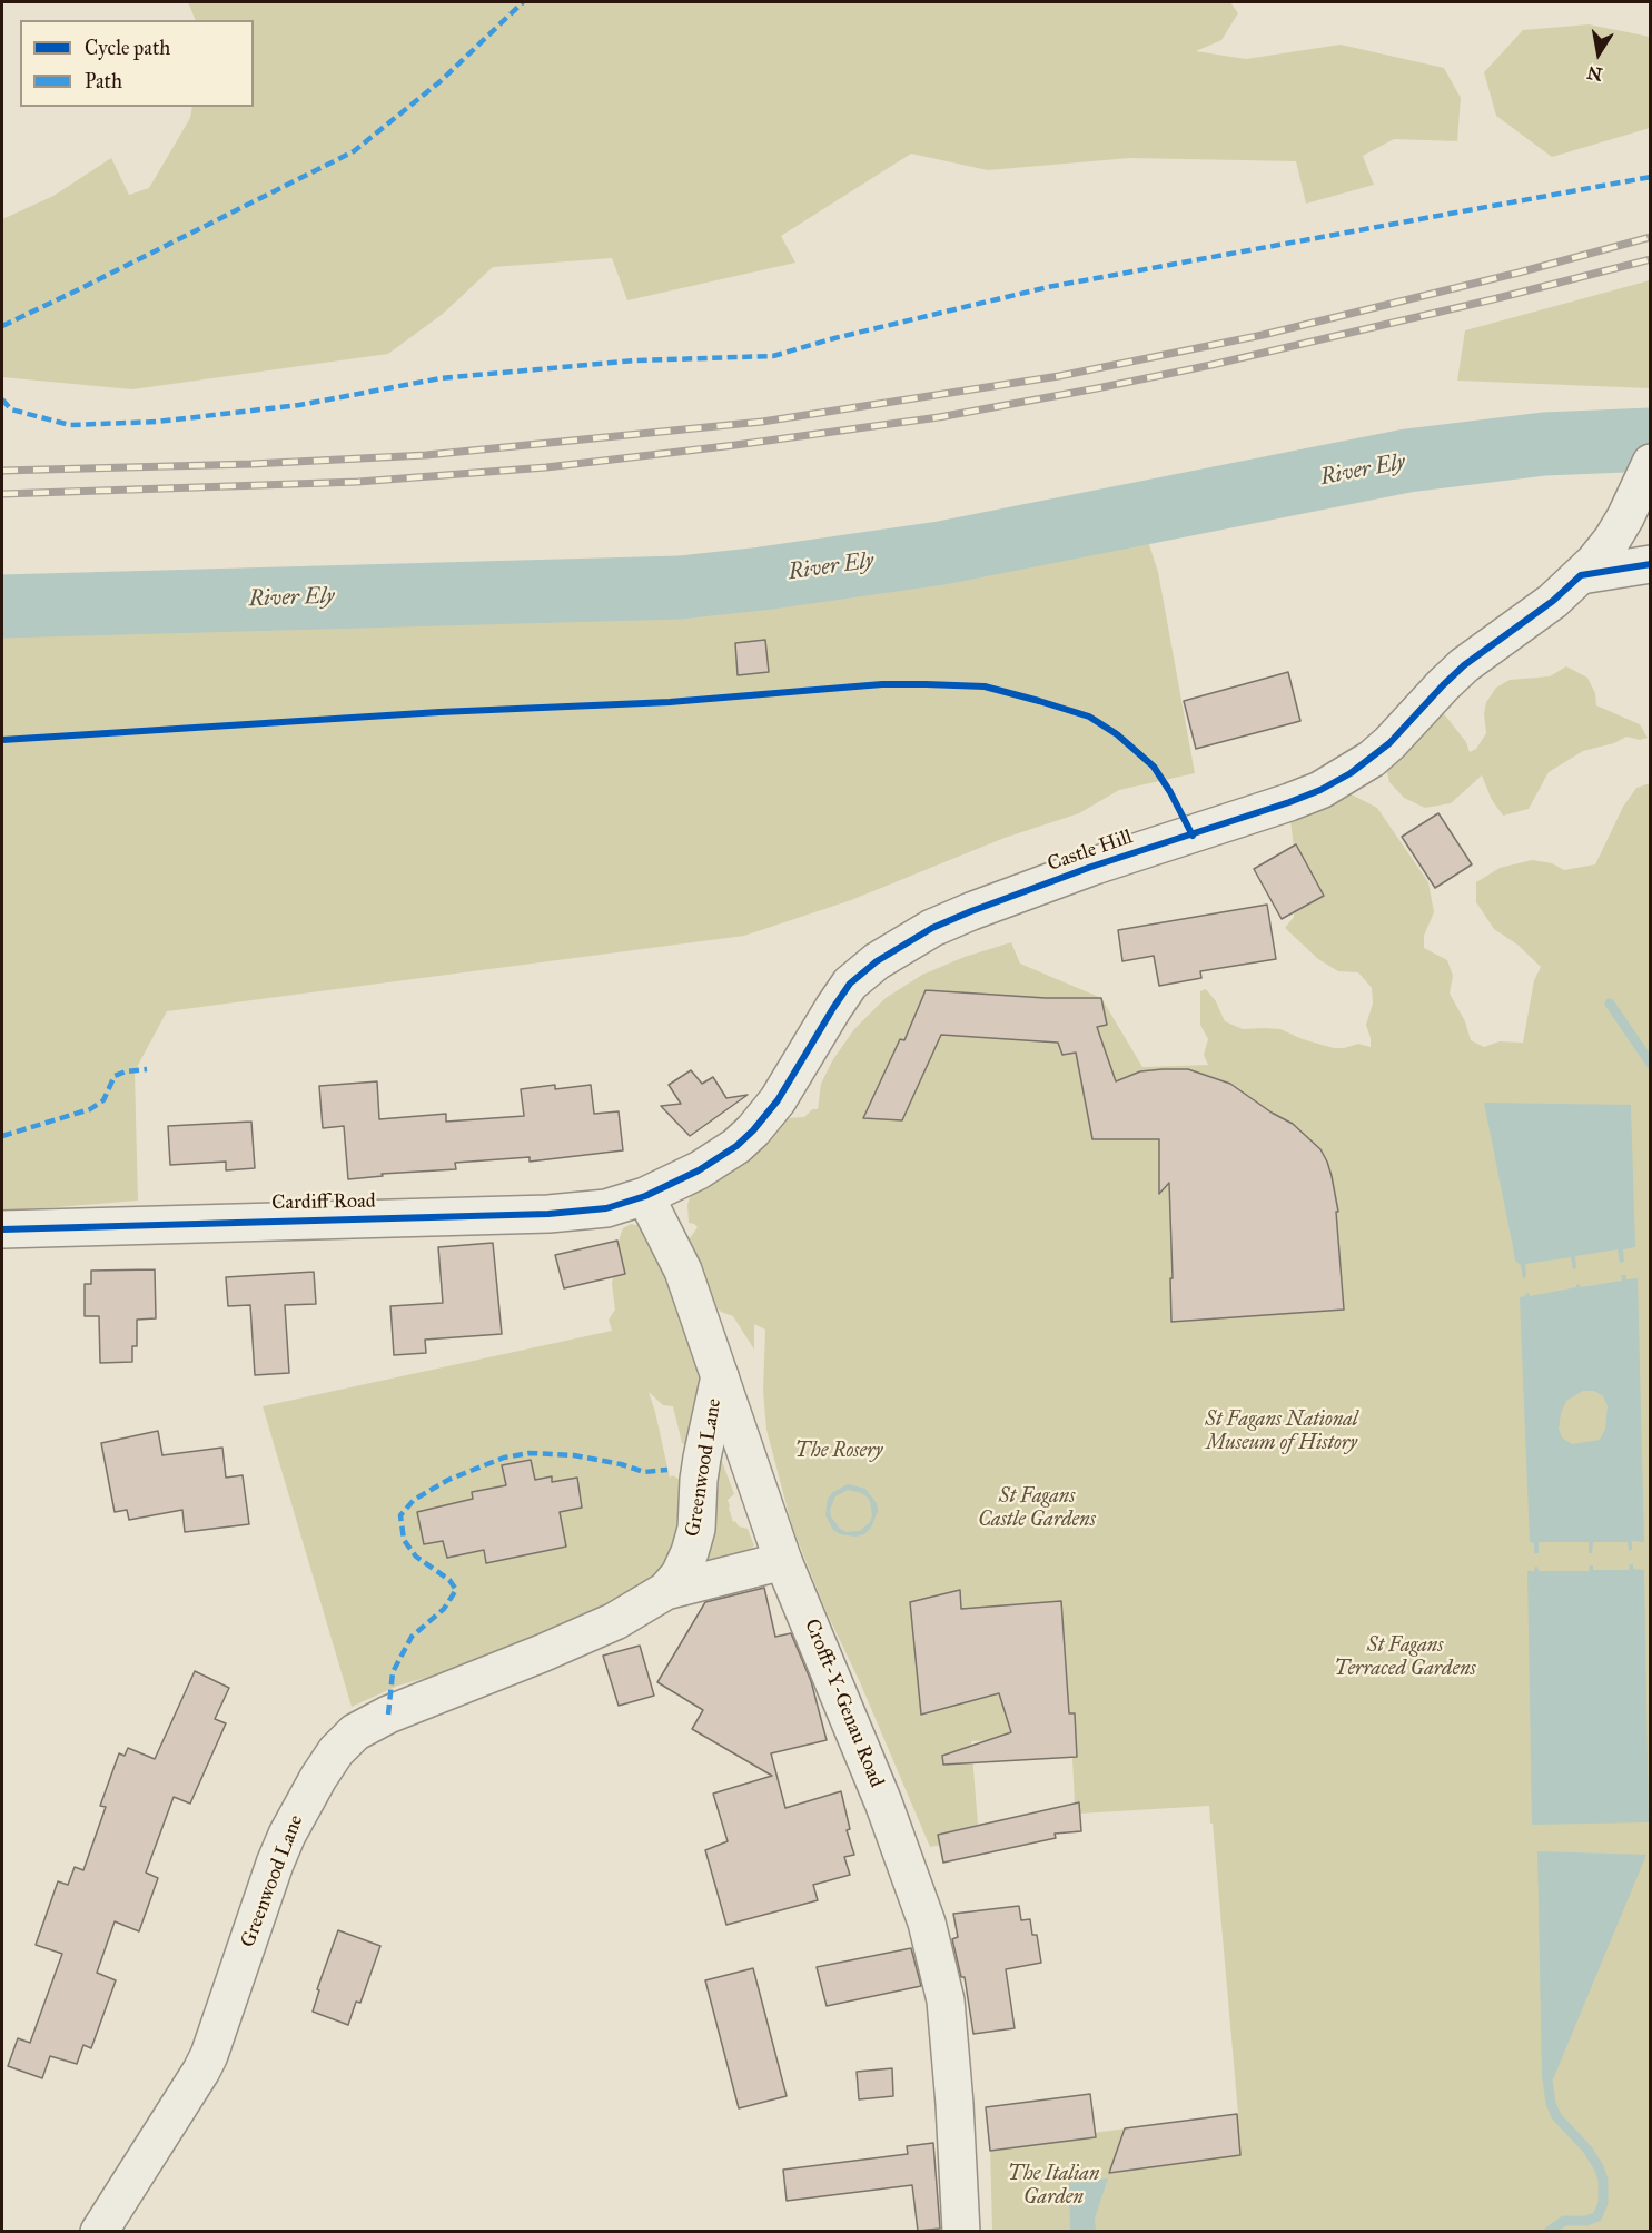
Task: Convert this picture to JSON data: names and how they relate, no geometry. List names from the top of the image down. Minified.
{"streets":{"street":["Castle Hill","Cardiff Road","Greenwood Lane","Crofft-Y-Genau Road"]},"crossings":[["Castle Hill","Cardiff Road"],["Castle Hill","Crofft-Y-Genau Road"],["Cardiff Road","Crofft-Y-Genau Road"],["Greenwood Lane","Crofft-Y-Genau Road"]],"water":["River Ely"],"parks":["St Fagans National Museum of History","The Rosery","St Fagans Castle Gardens","St Fagans Terraced Gardens","The Italian Garden"],"legend":["Cycle path","Path"],"north":"bottom"}
